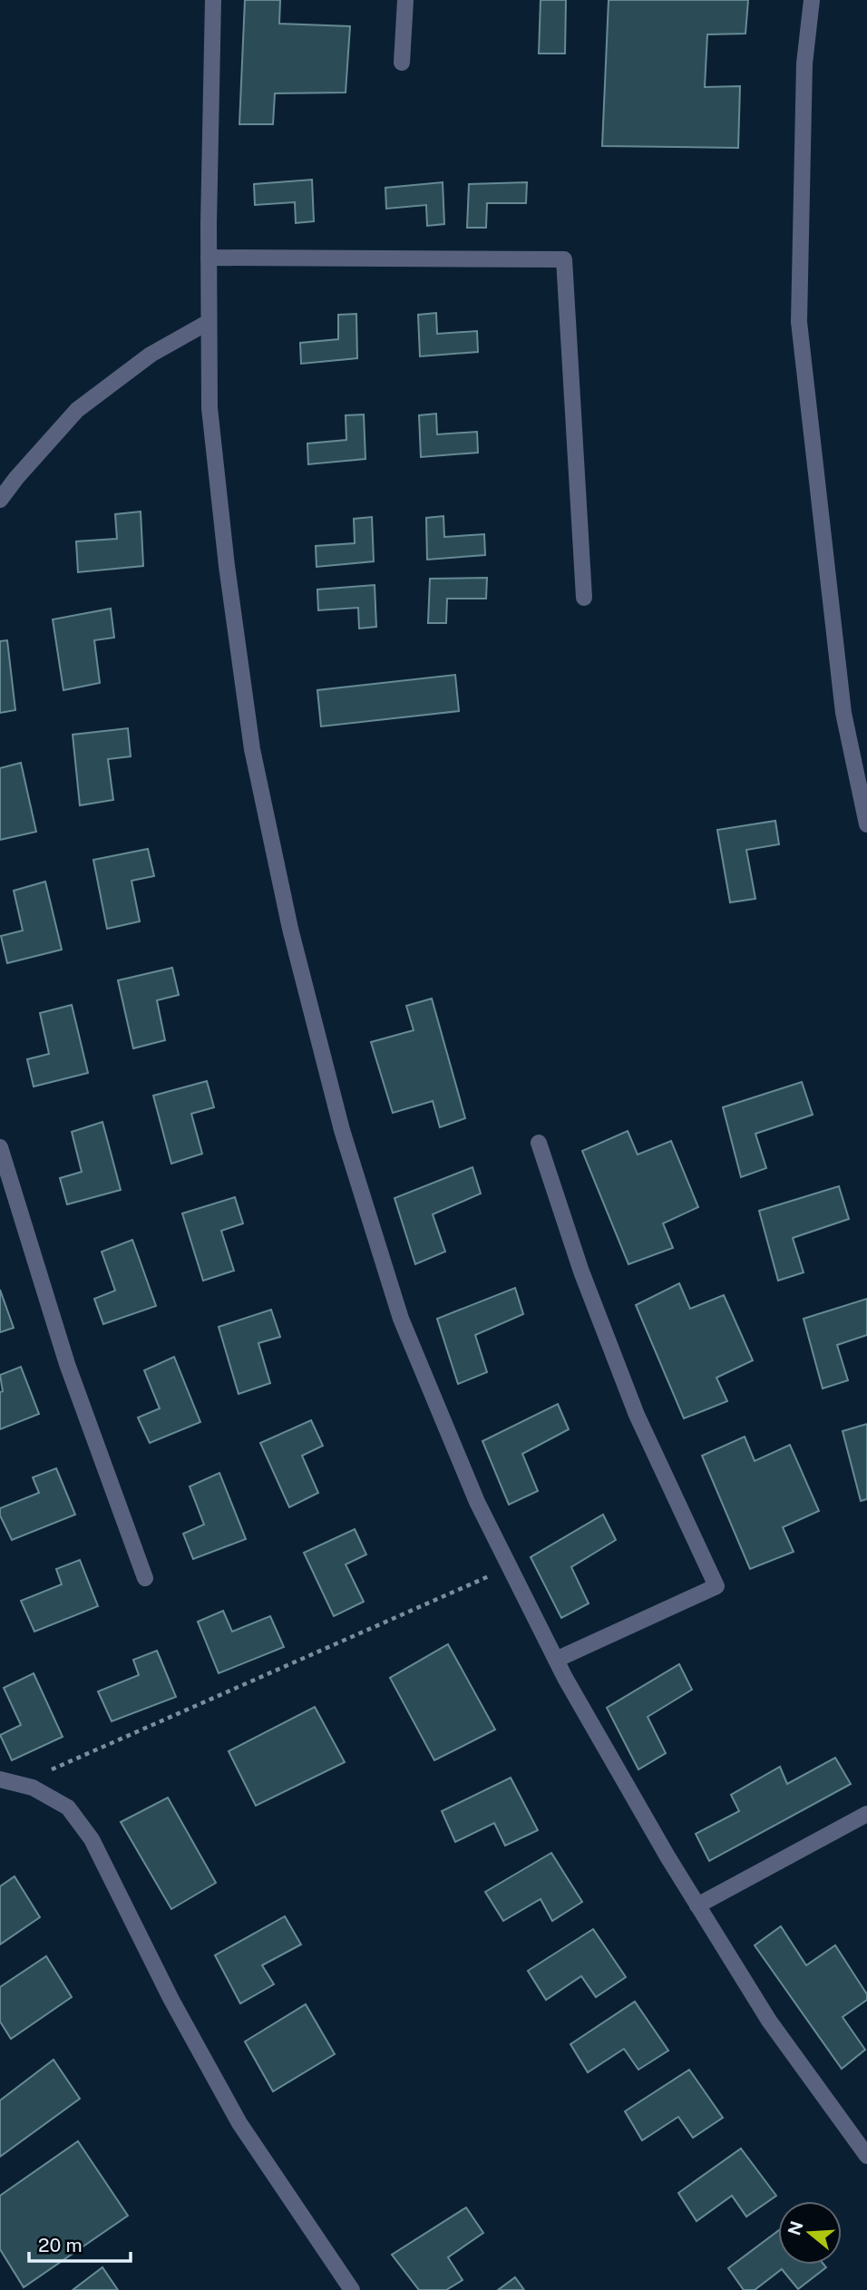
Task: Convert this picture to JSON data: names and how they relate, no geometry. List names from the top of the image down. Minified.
{"scale_bar":"20 m","north":"left"}
